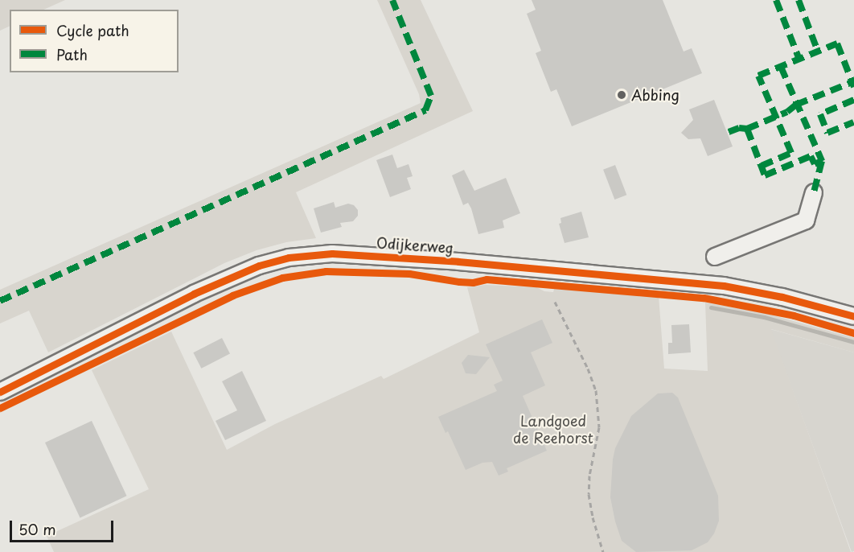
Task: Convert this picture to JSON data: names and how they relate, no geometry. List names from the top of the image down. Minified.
{"streets":{"street":["Odijkerweg"]},"parks":["Landgoed de Reehorst"],"places":["Abbing"],"legend":["Cycle path","Path"],"scale_bar":"50 m"}
